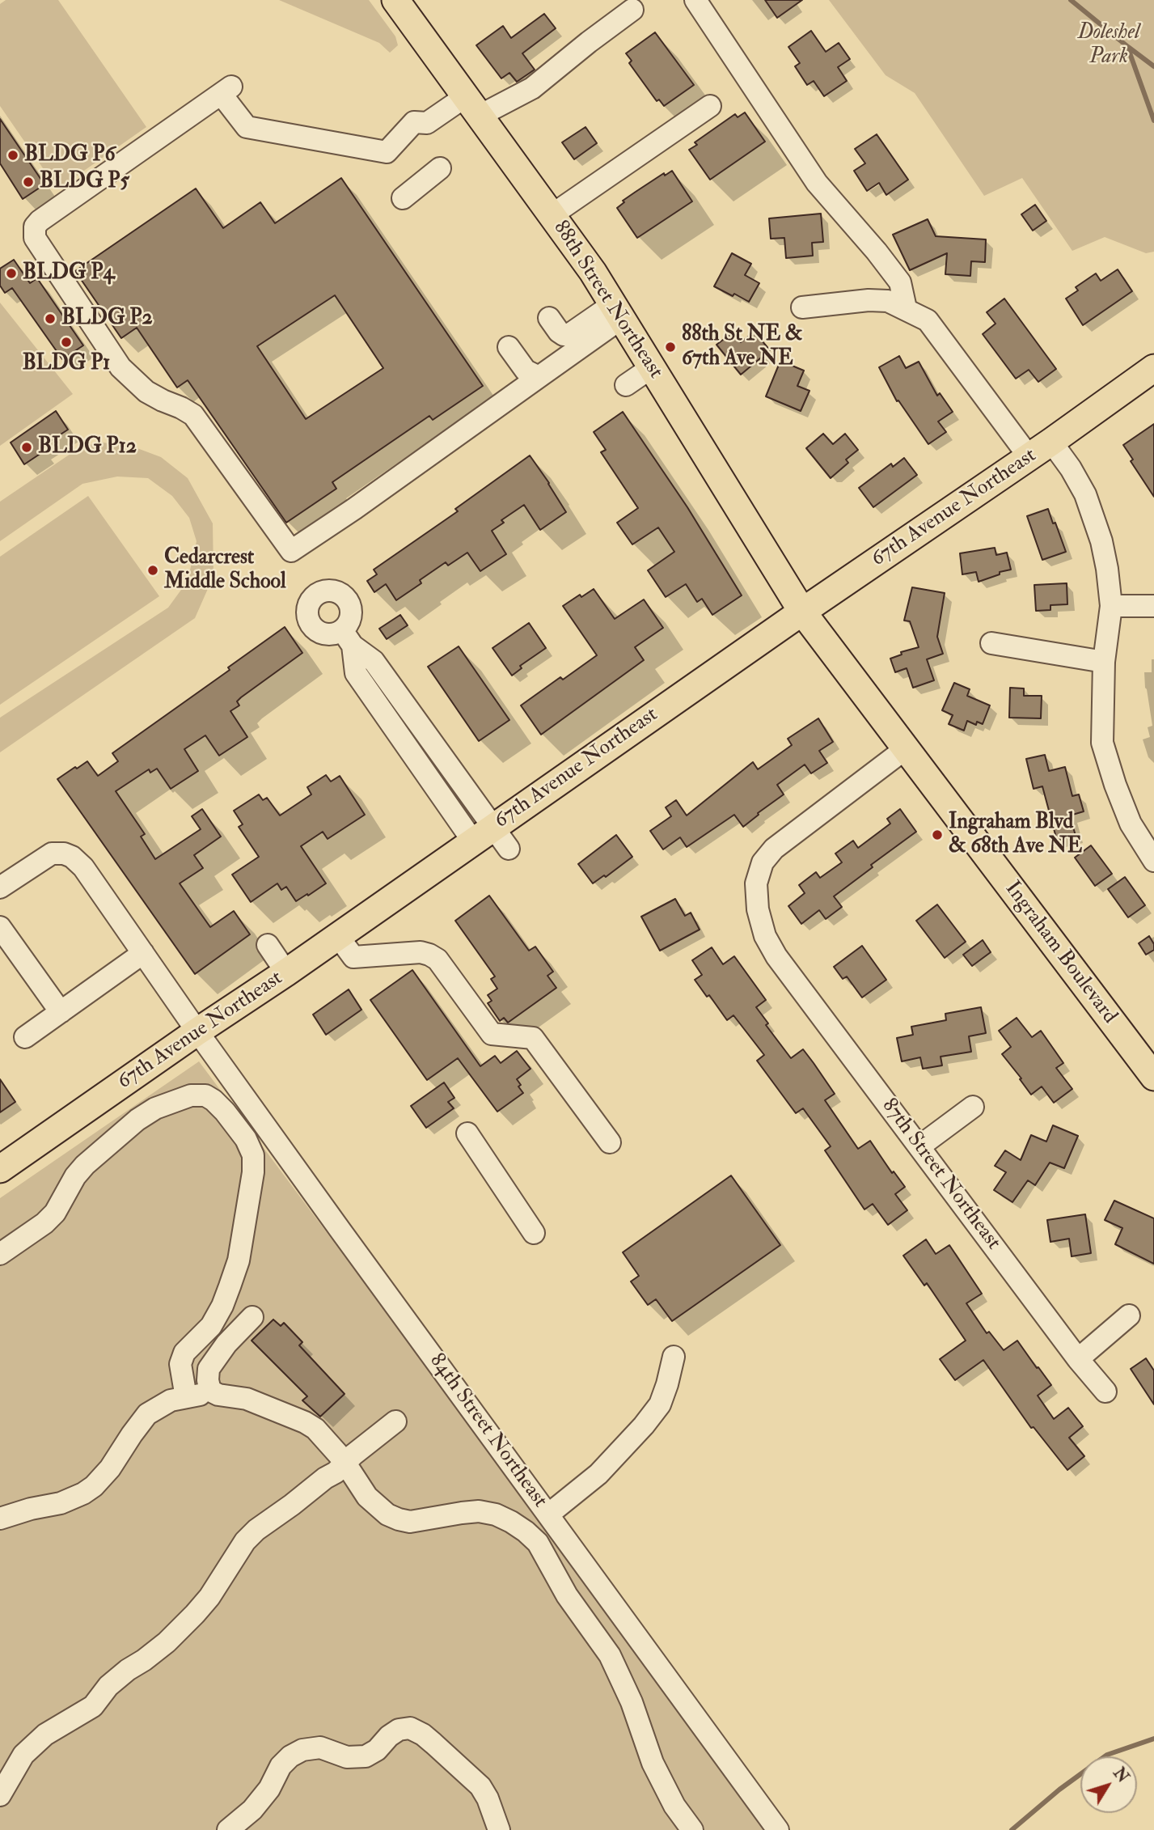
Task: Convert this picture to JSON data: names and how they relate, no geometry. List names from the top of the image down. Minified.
{"streets":{"main road":["88th Street Northeast","67th Avenue Northeast","Ingraham Boulevard"],"street":["87th Street Northeast","84th Street Northeast"]},"crossings":[["88th Street Northeast","67th Avenue Northeast"],["88th Street Northeast","Ingraham Boulevard"],["67th Avenue Northeast","Ingraham Boulevard"],["67th Avenue Northeast","84th Street Northeast"],["Ingraham Boulevard","87th Street Northeast"]],"parks":["Doleshel Park"],"places":["BLDG P6","BLDG P5","BLDG P4","BLDG P2","BLDG P1","88th St NE & 67th Ave NE","BLDG P12","Cedarcrest Middle School","Ingraham Blvd & 68th Ave NE"],"north":"top right"}
